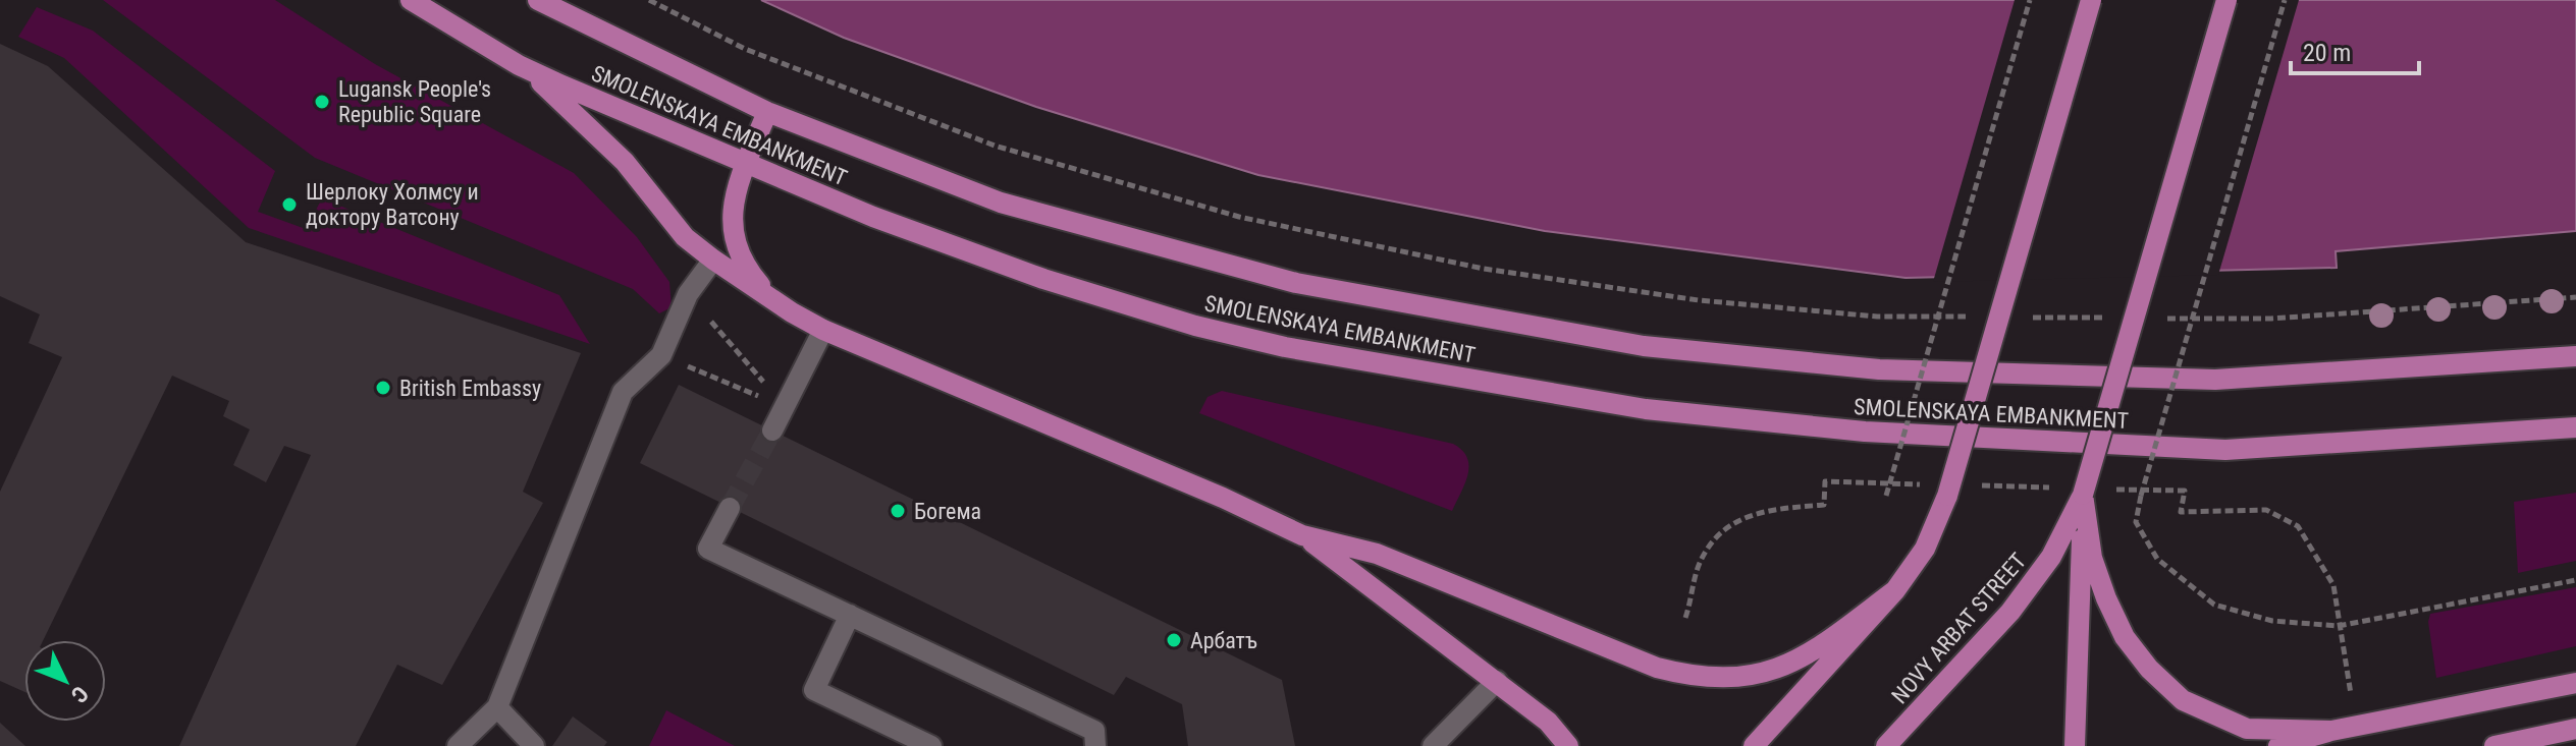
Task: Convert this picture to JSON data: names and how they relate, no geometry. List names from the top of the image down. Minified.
{"streets":{"main road":["SMOLENSKAYA EMBANKMENT","NOVY ARBAT STREET"]},"places":["Lugansk People's Republic Square","Шерлоку Холмсу и доктору Ватсону","British Embassy","Богема","Арбатъ"],"scale_bar":"20 m","north":"bottom right"}
